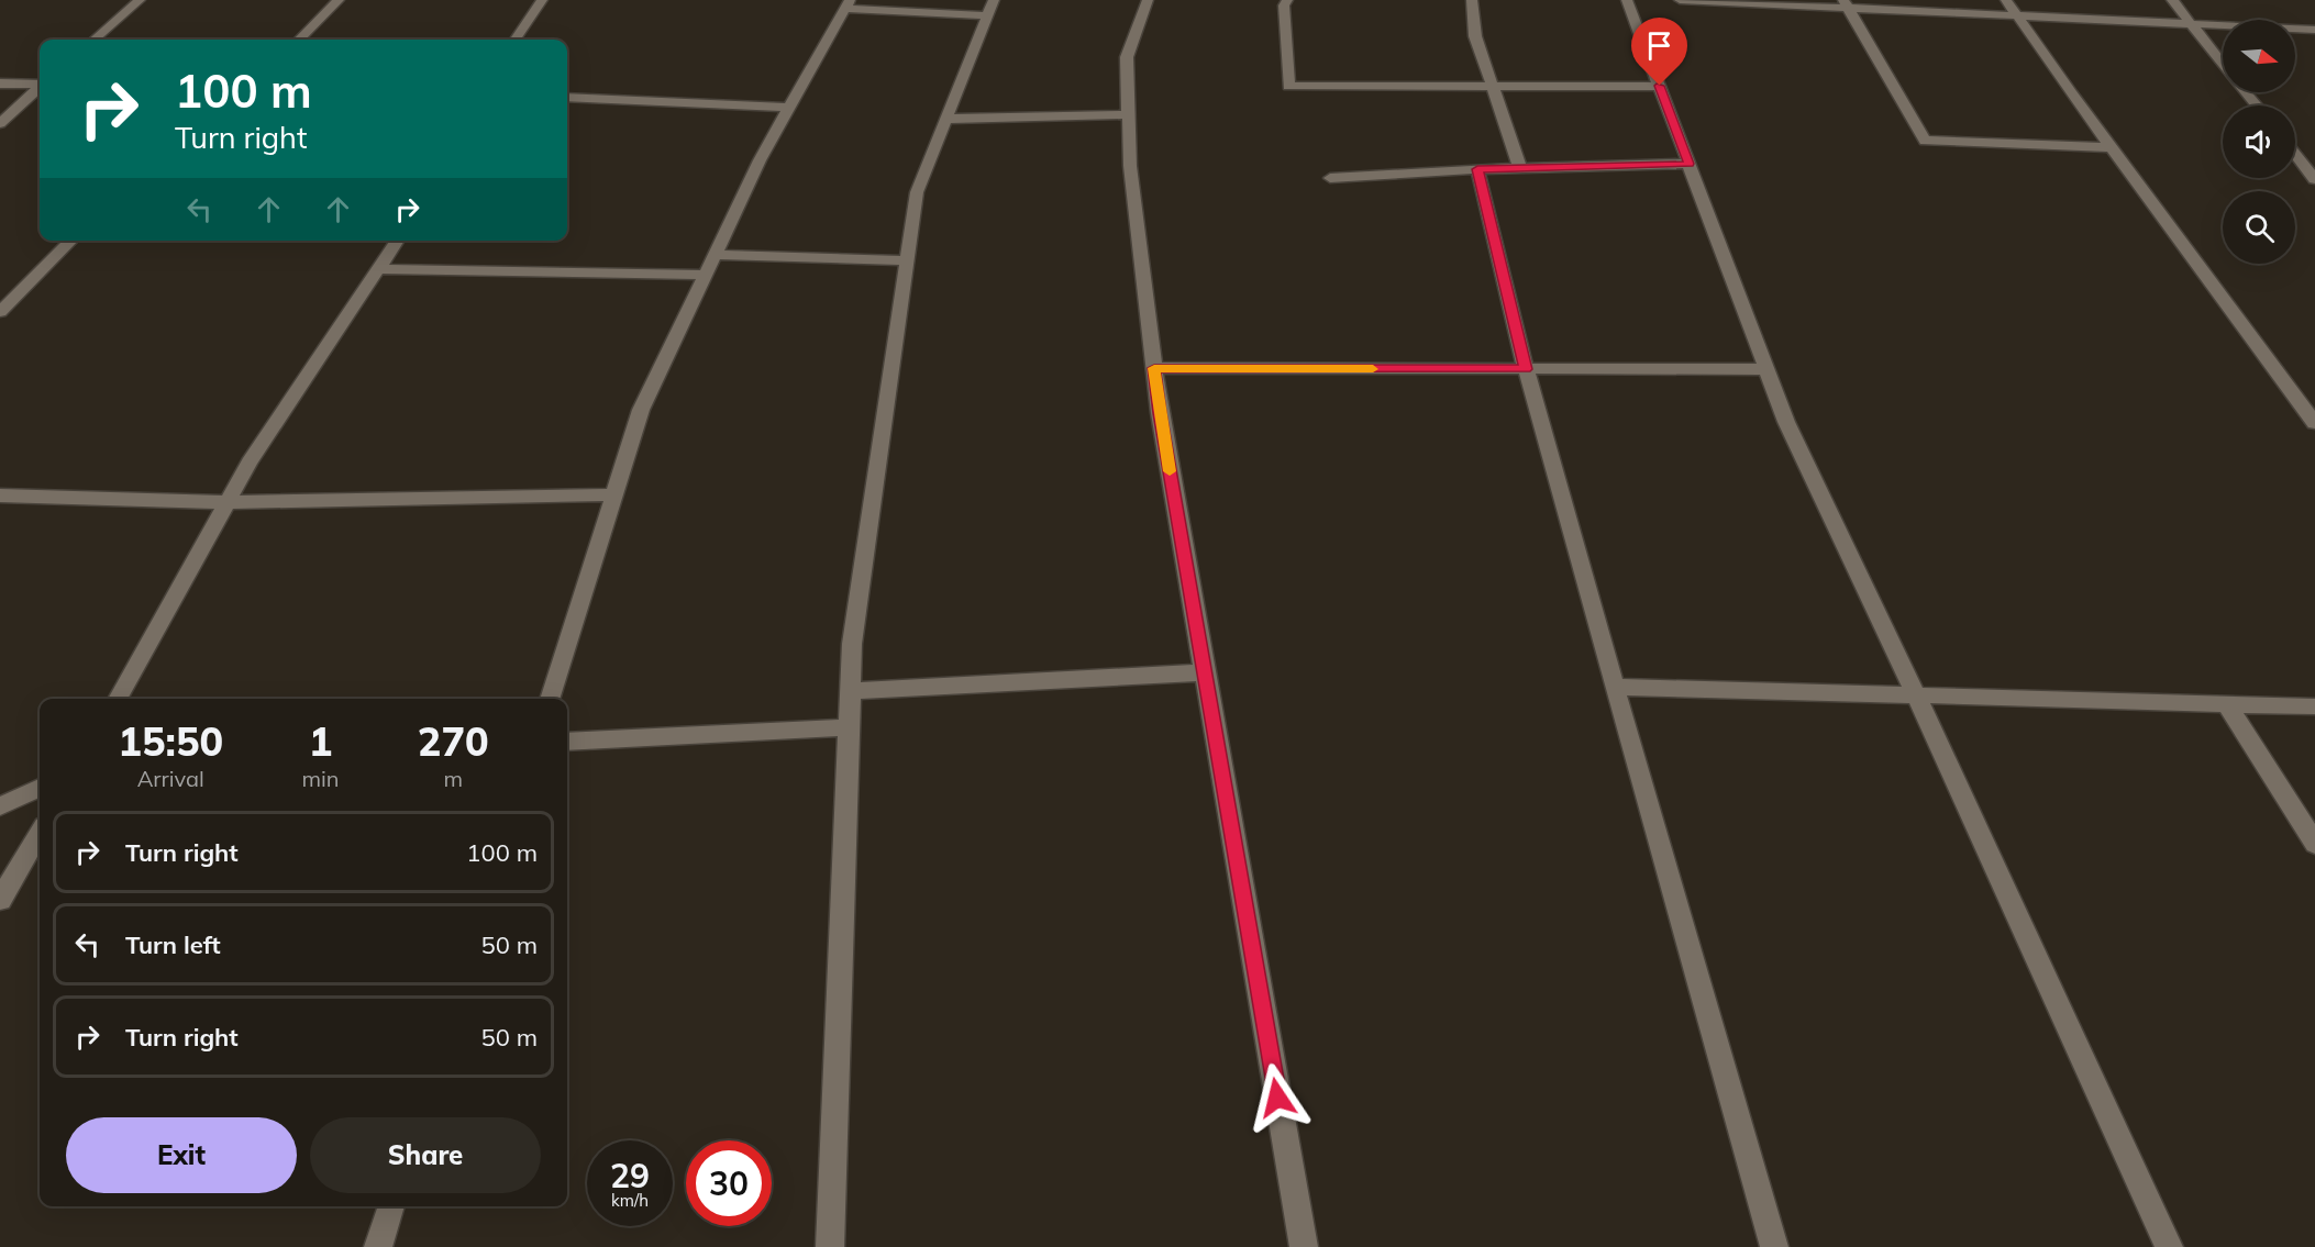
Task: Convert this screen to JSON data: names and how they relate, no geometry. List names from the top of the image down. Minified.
{"north":"right","page":{"turn":["100 m","Turn right"],"eta":["15:50","Arrival","1","min","270","m"],"list":[{"name":"Turn right","value":"100 m"},{"name":"Turn left","value":"50 m"},{"name":"Turn right","value":"50 m"}],"buttons":["Exit","Share"],"speed":"29 km/h","limit":"30"}}
